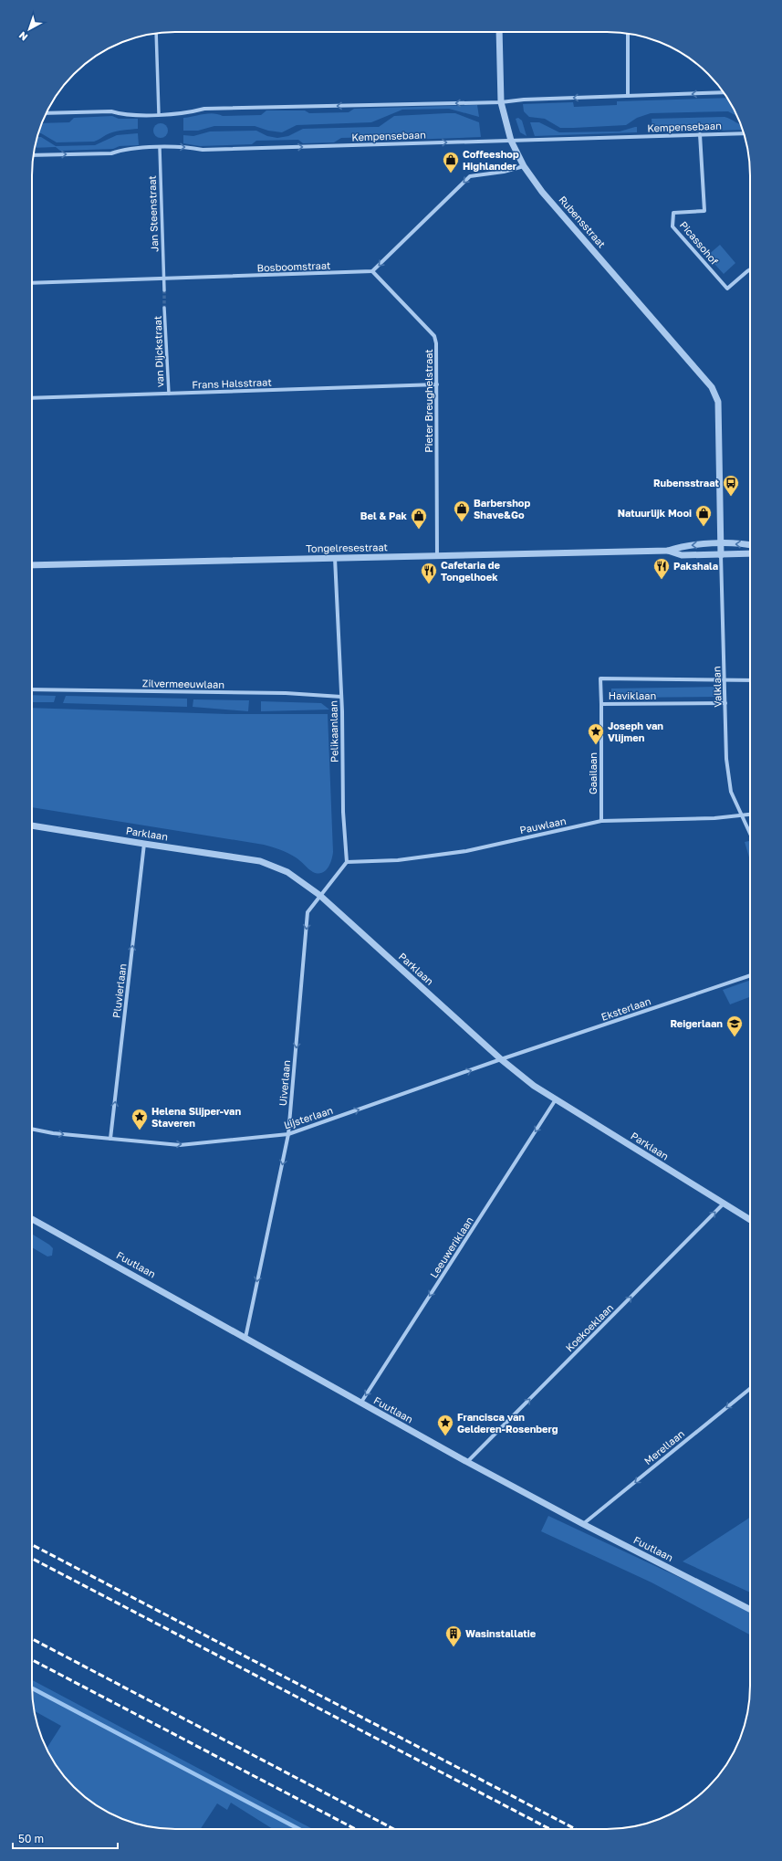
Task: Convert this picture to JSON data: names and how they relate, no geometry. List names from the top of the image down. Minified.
{"streets":{"street":["Kempensebaan","Jan Steenstraat","Rubensstraat","Picassohof","Bosboomstraat","van Dijckstraat","Frans Halsstraat","Pieter Breughelstraat","Tongelresestraat","Zilvermeeuwlaan","Valklaan","Haviklaan","Pelikaanlaan","Gaailaan","Pauwlaan","Parklaan","Pluvierlaan","Eksterlaan","Uiverlaan","Lijsterlaan","Leeuweriklaan","Fuutlaan","Koekoeklaan","Merellaan"]},"crossings":[["Kempensebaan","Jan Steenstraat"],["Kempensebaan","Rubensstraat"],["Kempensebaan","Picassohof"],["Jan Steenstraat","Bosboomstraat"],["Rubensstraat","Tongelresestraat"],["Rubensstraat","Valklaan"],["Bosboomstraat","Pieter Breughelstraat"],["van Dijckstraat","Frans Halsstraat"],["Frans Halsstraat","Pieter Breughelstraat"],["Pieter Breughelstraat","Tongelresestraat"],["Tongelresestraat","Valklaan"],["Tongelresestraat","Pelikaanlaan"],["Zilvermeeuwlaan","Pelikaanlaan"],["Valklaan","Haviklaan"],["Valklaan","Pauwlaan"],["Haviklaan","Gaailaan"],["Pelikaanlaan","Pauwlaan"],["Gaailaan","Pauwlaan"],["Parklaan","Pluvierlaan"],["Parklaan","Eksterlaan"],["Parklaan","Uiverlaan"],["Parklaan","Lijsterlaan"],["Parklaan","Leeuweriklaan"],["Parklaan","Koekoeklaan"],["Pluvierlaan","Lijsterlaan"],["Eksterlaan","Lijsterlaan"],["Uiverlaan","Lijsterlaan"],["Uiverlaan","Fuutlaan"],["Leeuweriklaan","Fuutlaan"],["Fuutlaan","Koekoeklaan"],["Fuutlaan","Merellaan"]],"one_way":["Kempensebaan","Pluvierlaan","Uiverlaan","Lijsterlaan","Leeuweriklaan","Koekoeklaan","Merellaan"],"places":{"shop":["Coffeeshop Highlander","Barbershop Shave&Go","Natuurlijk Mooi","Bel & Pak"],"bus stop":["Rubensstraat"],"restaurant":["Pakshala","Cafetaria de Tongelhoek"],"place":["Joseph van Vlijmen","Helena Slijper-van Staveren","Francisca van Gelderen-Rosenberg"],"school or university":["Reigerlaan"],"building":["Wasinstallatie"]},"scale_bar":"50 m","north":"bottom left"}
